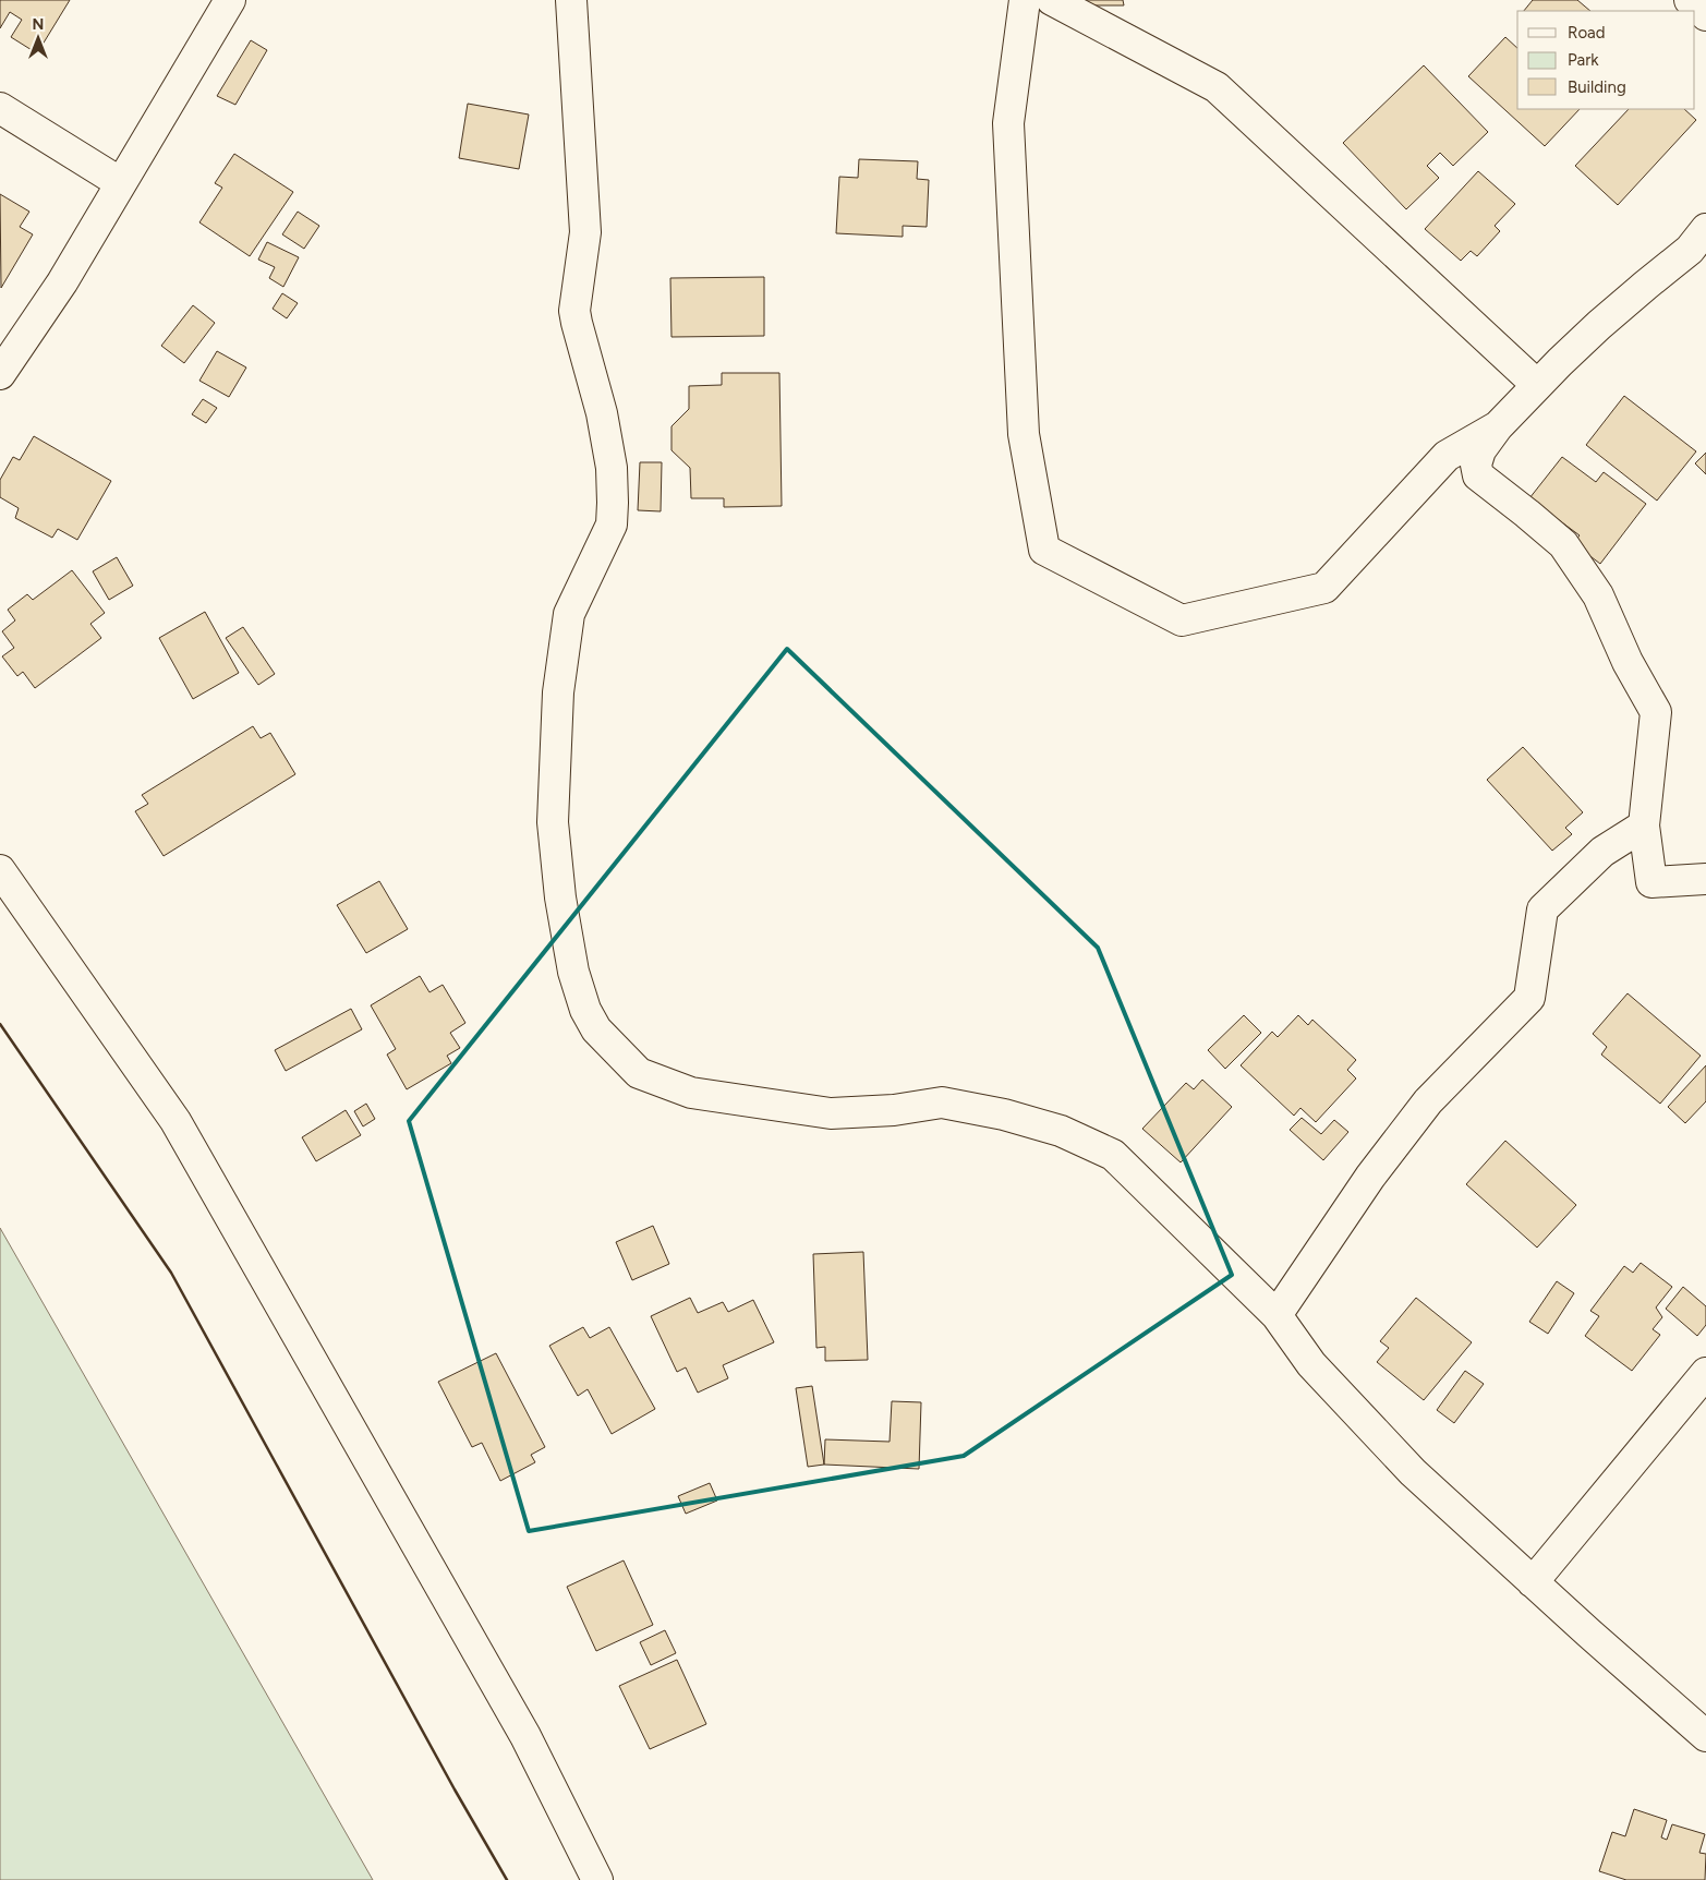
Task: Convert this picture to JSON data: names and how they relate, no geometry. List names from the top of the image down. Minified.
{"legend":["Road","Park","Building"],"north":"top"}
